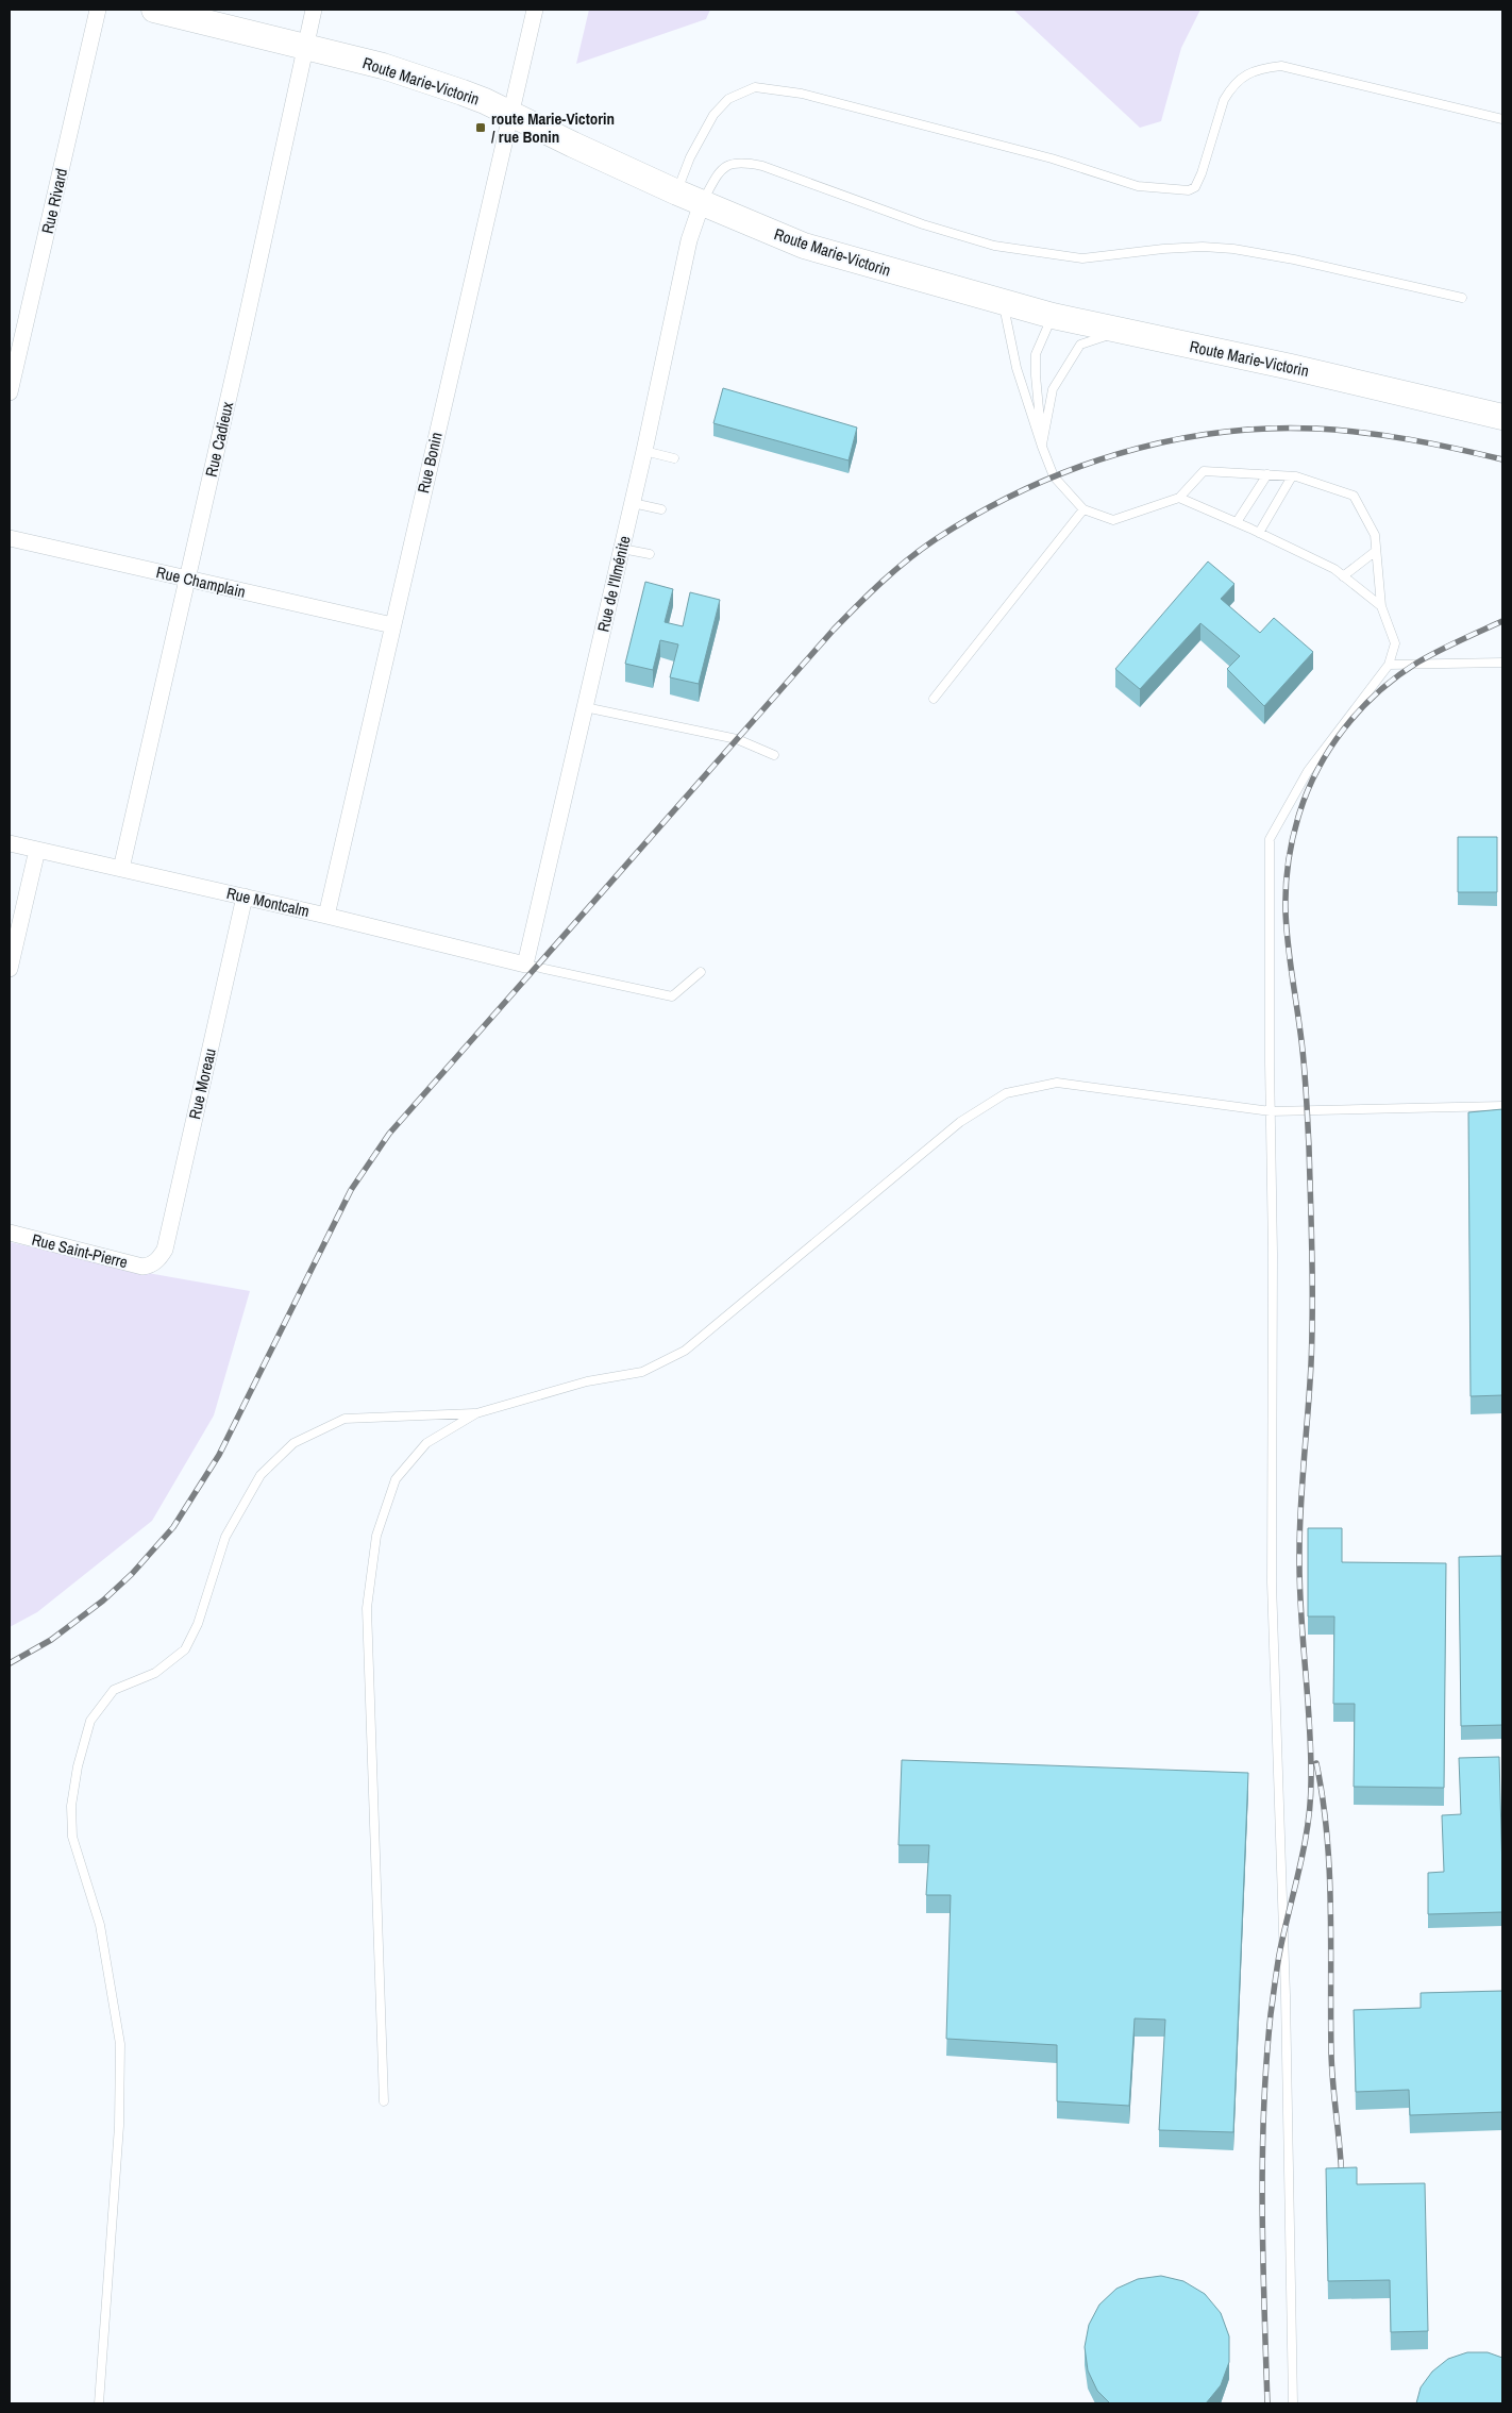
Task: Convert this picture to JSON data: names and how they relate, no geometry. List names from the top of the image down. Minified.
{"streets":{"main road":["Route Marie-Victorin"],"street":["Rue Rivard","Rue Cadieux","Rue Bonin","Rue Champlain","Rue de l'Ilménite","Rue Montcalm","Rue Moreau","Rue Saint-Pierre"]},"crossings":[["Route Marie-Victorin","Rue Cadieux"],["Route Marie-Victorin","Rue Bonin"],["Route Marie-Victorin","Rue de l'Ilménite"],["Rue Cadieux","Rue Champlain"],["Rue Cadieux","Rue Montcalm"],["Rue Bonin","Rue Champlain"],["Rue Bonin","Rue Montcalm"],["Rue de l'Ilménite","Rue Montcalm"],["Rue Montcalm","Rue Moreau"],["Rue Moreau","Rue Saint-Pierre"]],"places":{"transit":["route Marie-Victorin / rue Bonin"]}}
